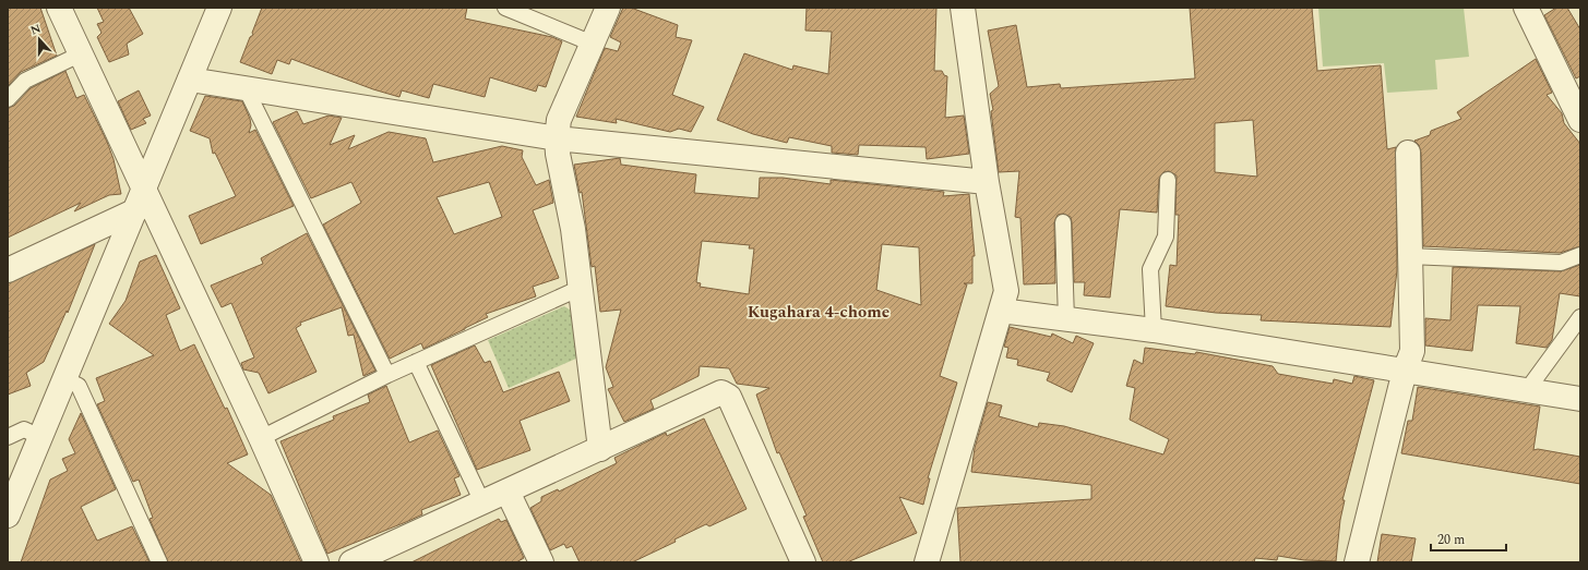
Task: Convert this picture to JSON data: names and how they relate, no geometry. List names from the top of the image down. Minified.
{"districts":["Kugahara 4-chome"],"scale_bar":"20 m","north":"top"}
